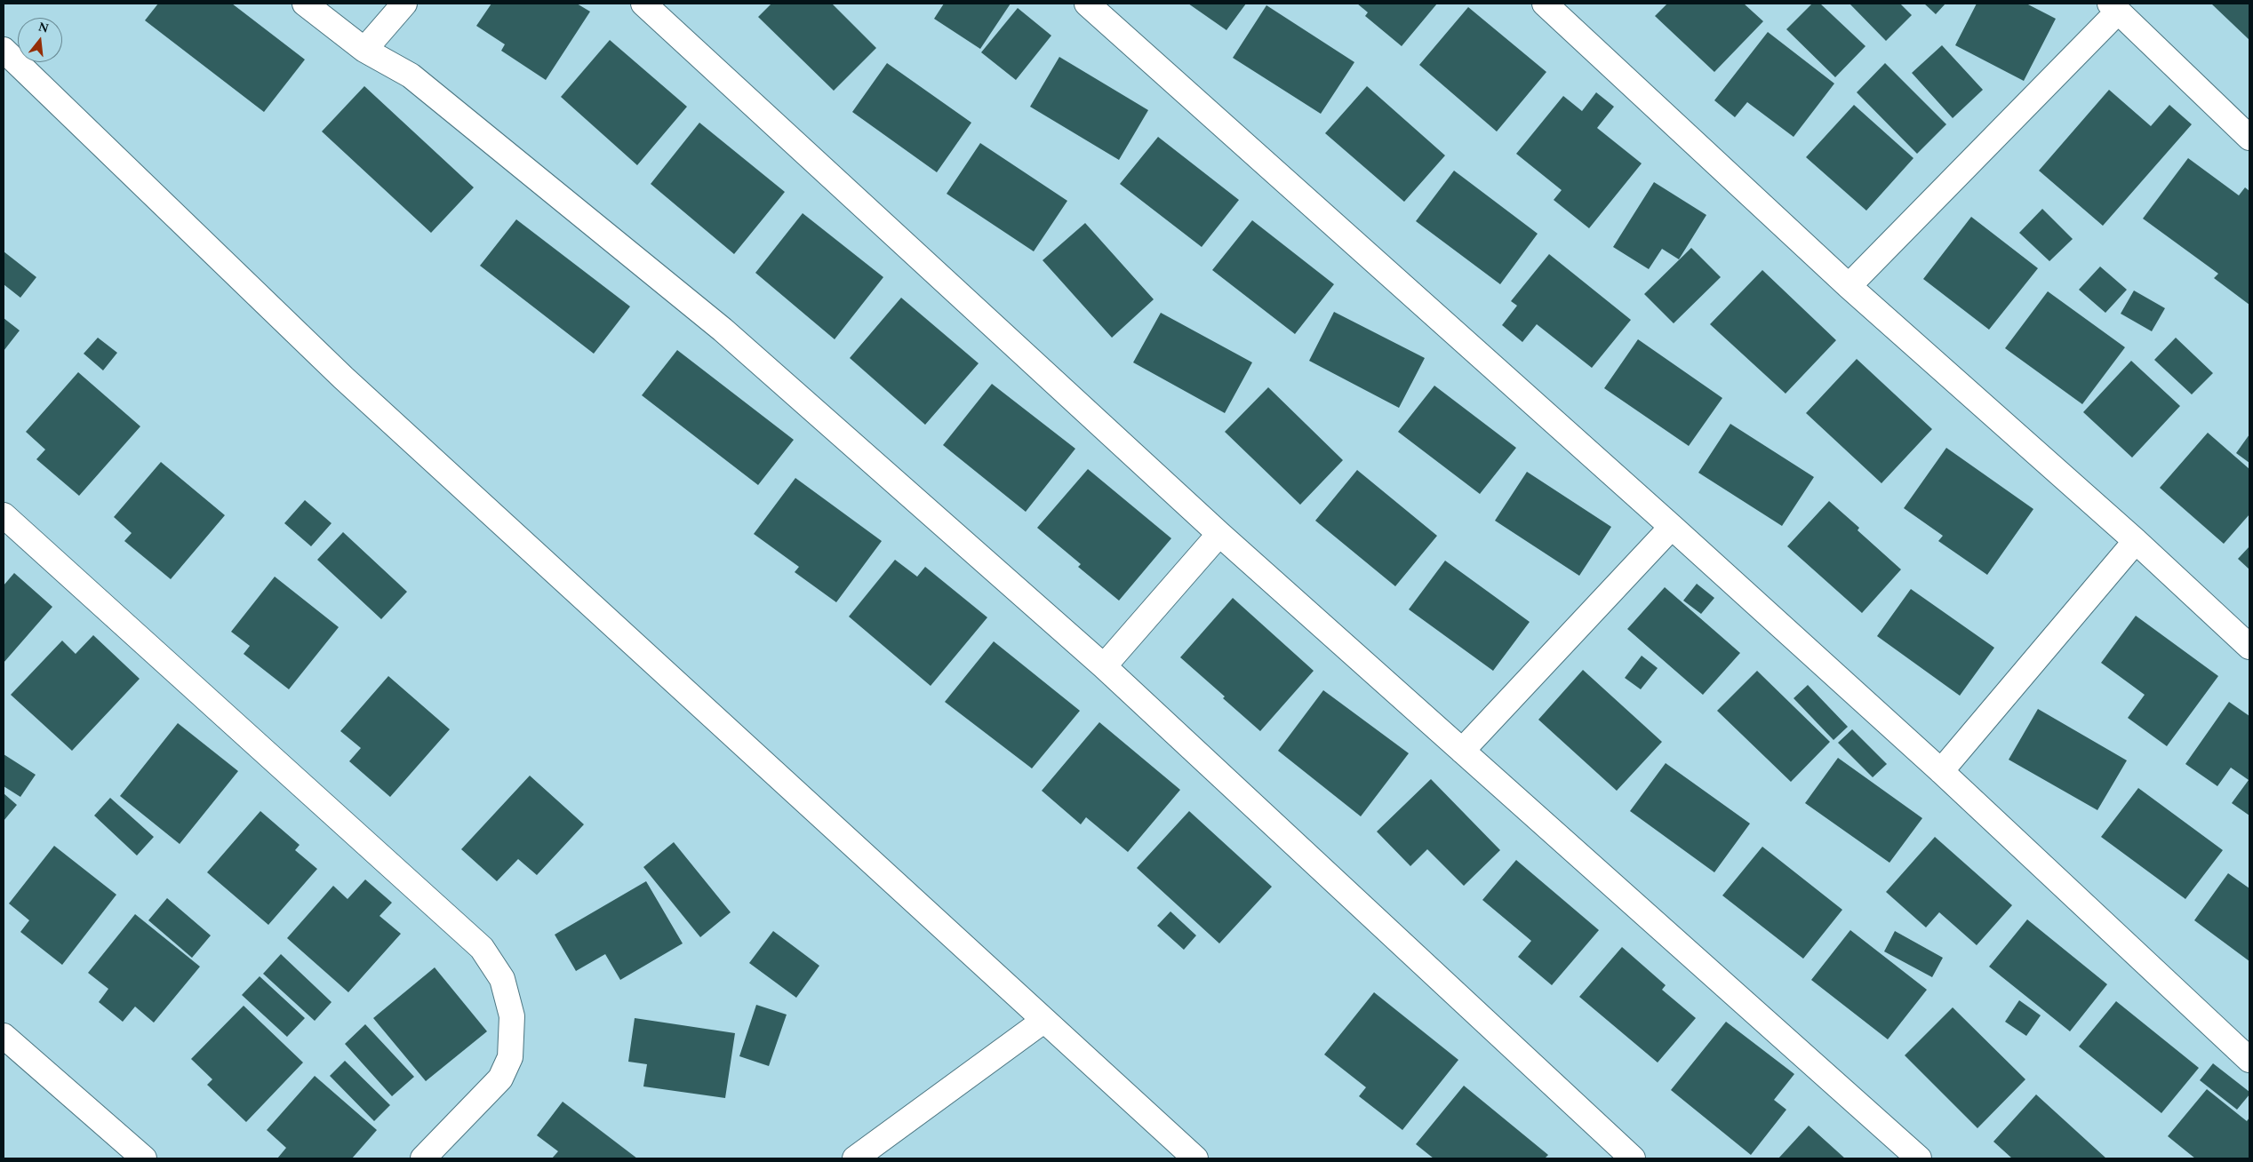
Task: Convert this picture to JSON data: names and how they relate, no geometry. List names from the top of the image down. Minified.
{"north":"top"}
